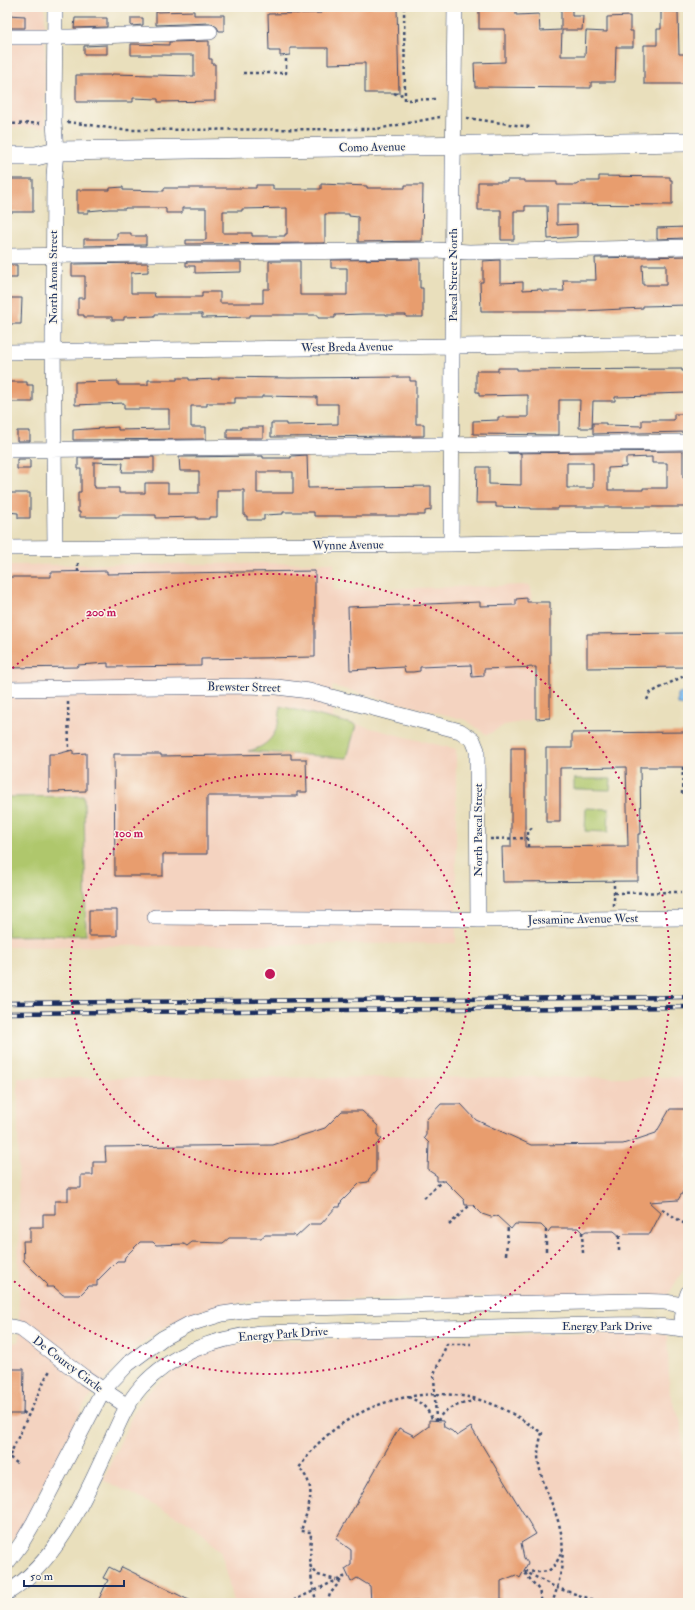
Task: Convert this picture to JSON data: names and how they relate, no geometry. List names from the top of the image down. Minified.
{"streets":{"main road":["Como Avenue"],"street":["Pascal Street North","North Arona Street","West Breda Avenue","Wynne Avenue","Brewster Street","North Pascal Street","Jessamine Avenue West","Energy Park Drive","De Courcy Circle"]},"crossings":[["Como Avenue","Pascal Street North"],["Como Avenue","North Arona Street"],["Pascal Street North","West Breda Avenue"],["Pascal Street North","Wynne Avenue"],["North Arona Street","West Breda Avenue"],["North Arona Street","Wynne Avenue"],["Brewster Street","North Pascal Street"],["North Pascal Street","Jessamine Avenue West"],["Energy Park Drive","De Courcy Circle"]],"scale_bar":"50 m","rings":["200 m","100 m"]}
